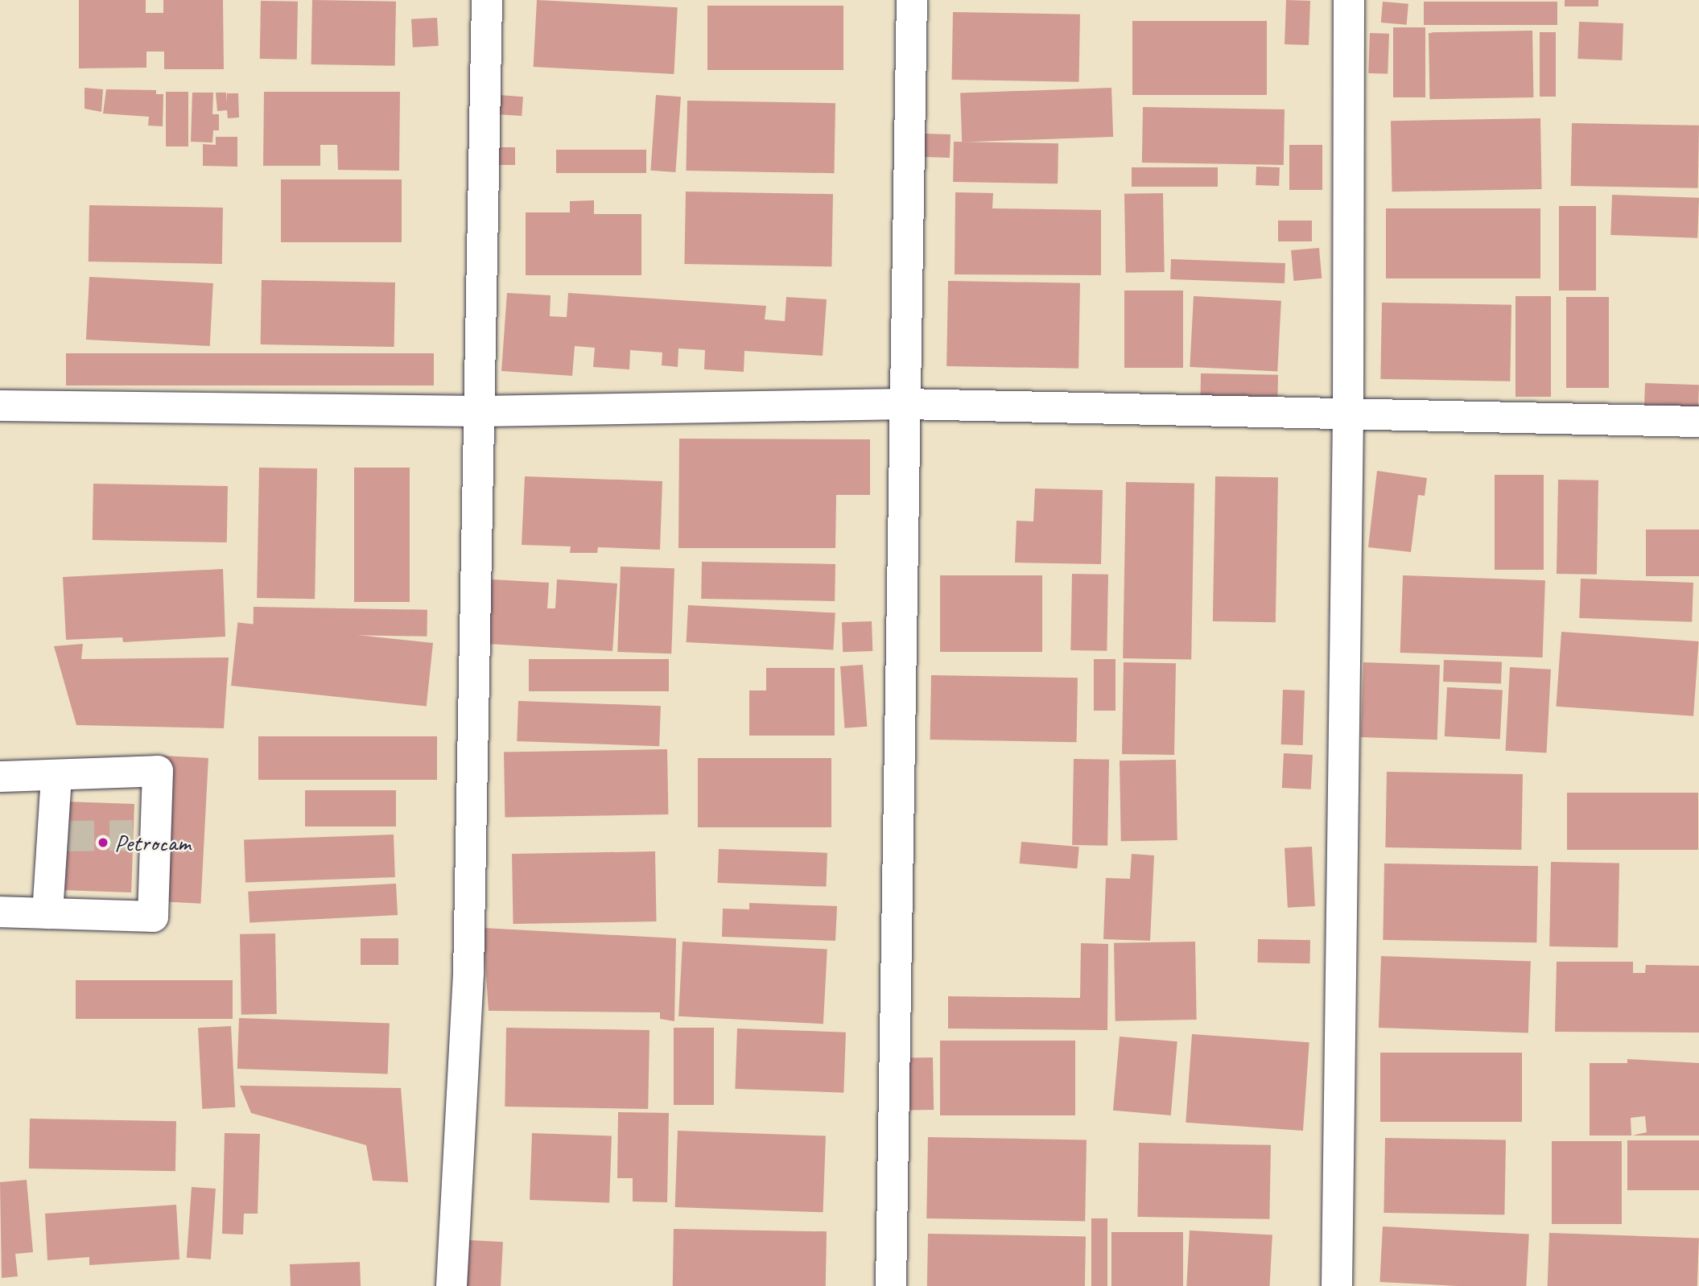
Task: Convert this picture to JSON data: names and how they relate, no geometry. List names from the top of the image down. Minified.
{"places":["Petrocam"]}
